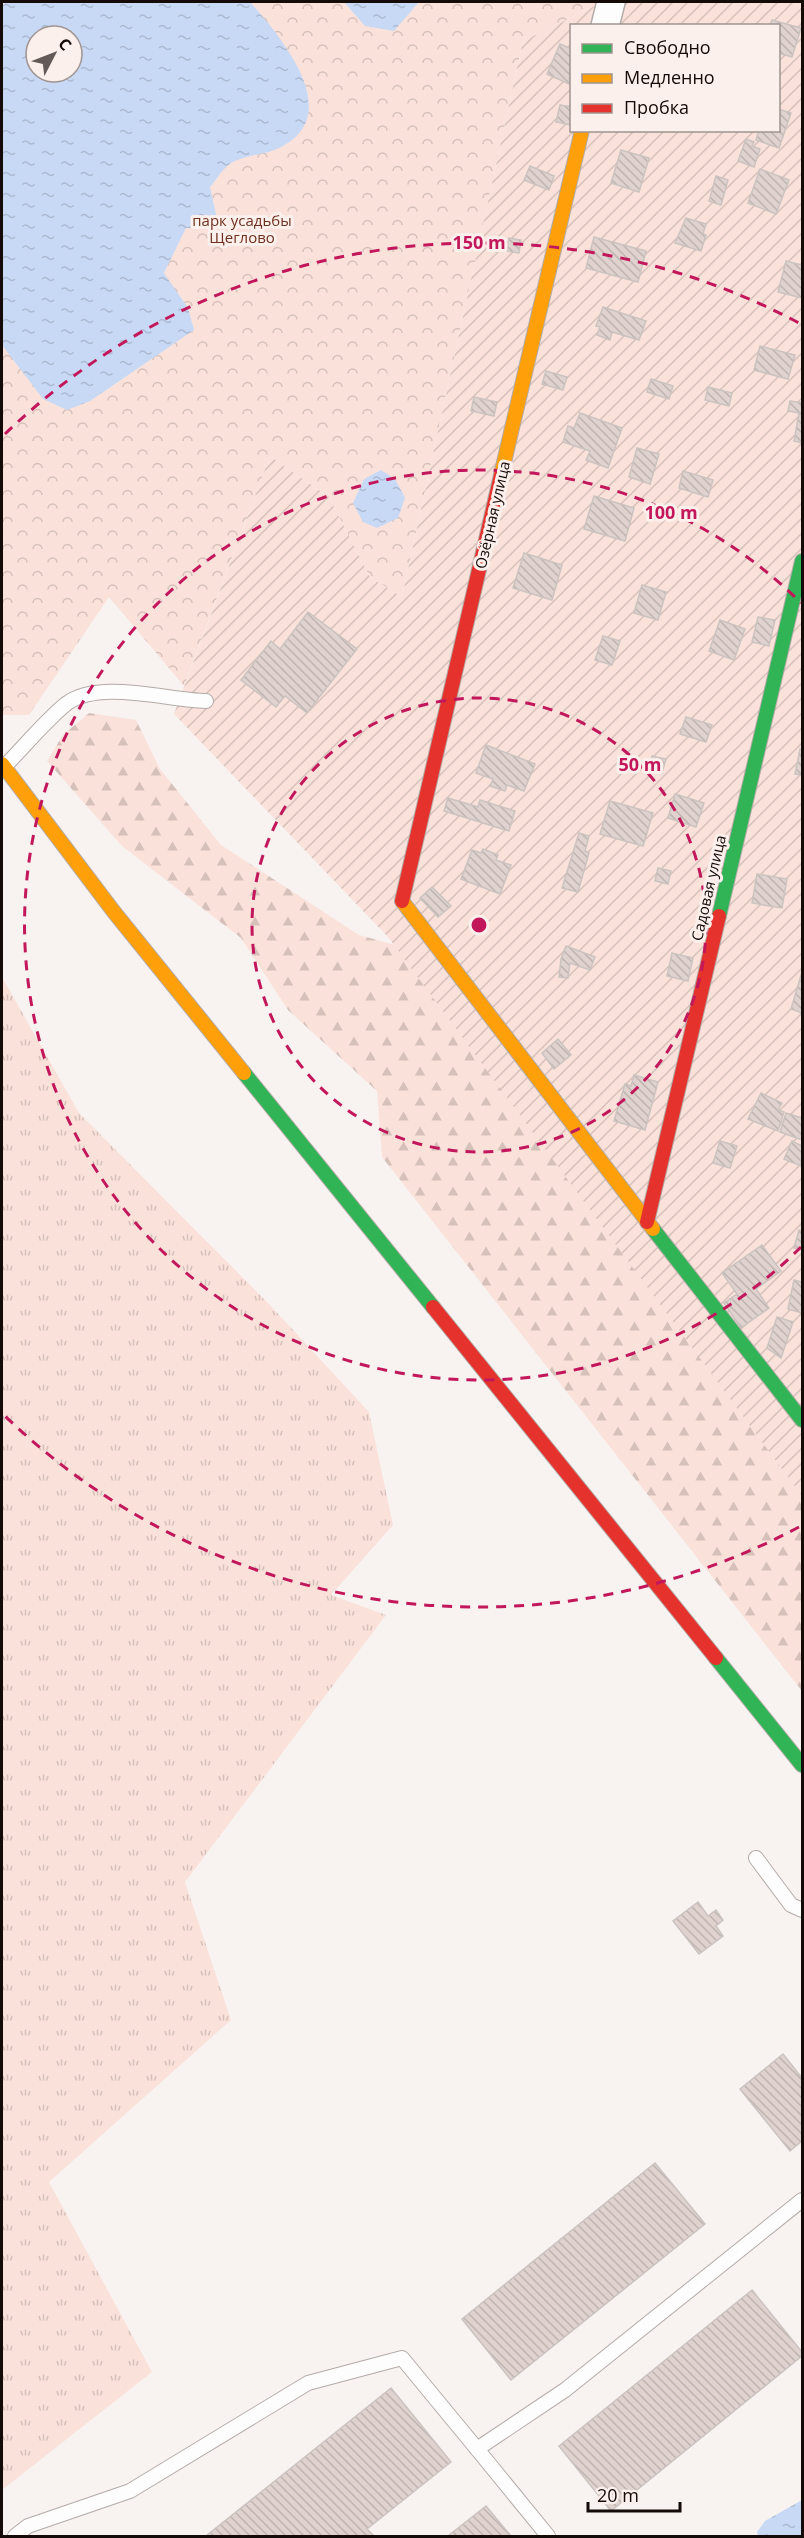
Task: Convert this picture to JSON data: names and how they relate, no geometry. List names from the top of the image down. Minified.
{"streets":{"street":["Озёрная улица","Садовая улица"]},"crossings":[["Озёрная улица","Садовая улица"]],"parks":["парк усадьбы Щеглово"],"legend":["Свободно","Медленно","Пробка"],"scale_bar":"20 m","north":"top right","rings":["150 m","100 m","50 m"]}
